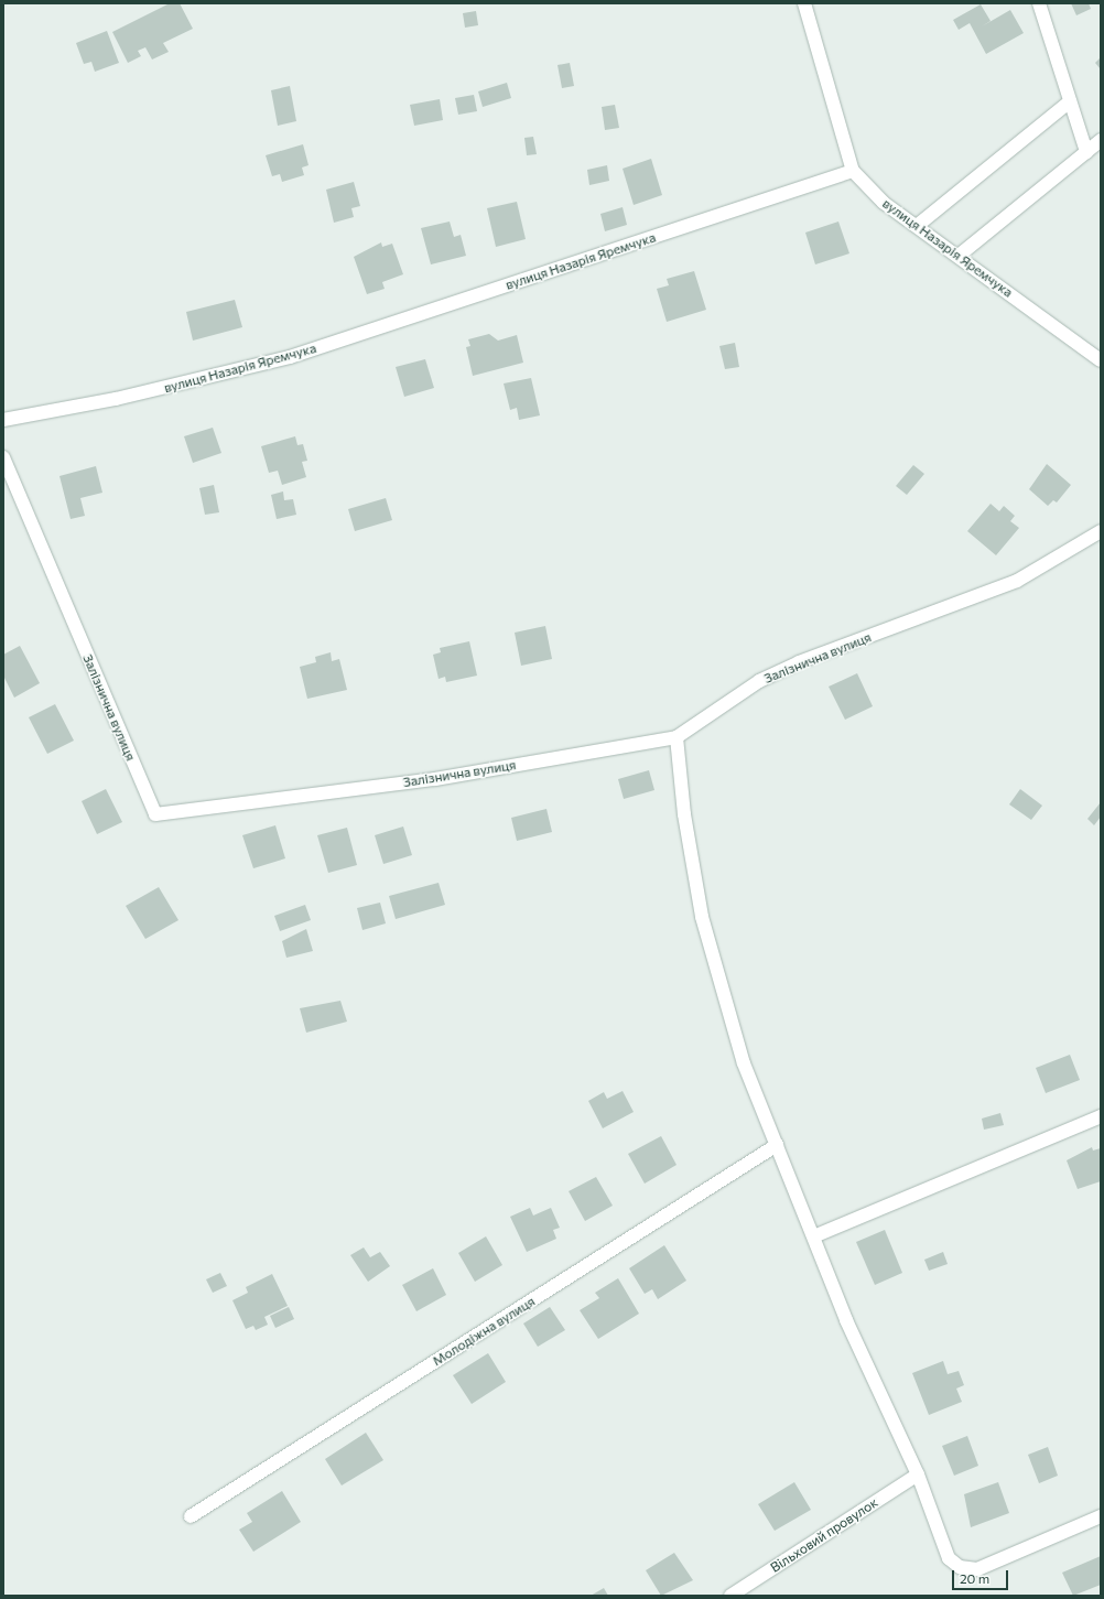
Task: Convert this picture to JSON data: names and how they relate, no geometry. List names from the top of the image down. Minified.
{"streets":{"street":["вулиця Назарія Яремчука","Залізнична вулиця","Молодіжна вулиця","Вільховий провулок"]},"scale_bar":"20 m"}
